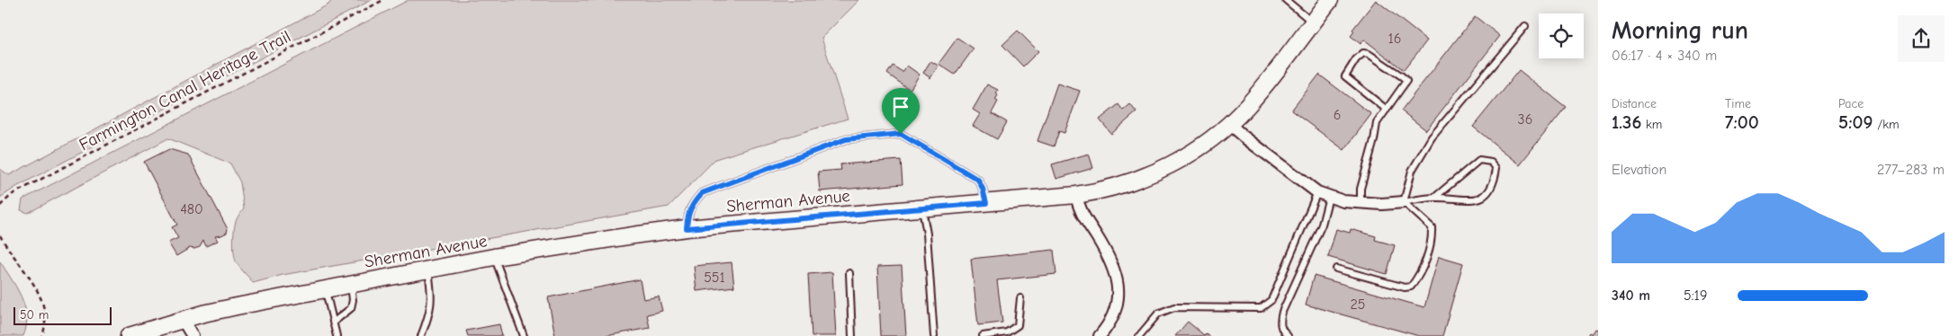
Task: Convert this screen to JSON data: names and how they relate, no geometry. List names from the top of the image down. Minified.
{"streets":{"main road":["Sherman Avenue"],"path":["Farmington Canal Heritage Trail"]},"house_numbers":["16","6","36","480","551","25"],"scale_bar":"50 m","page":{"heading":["Morning run","06:17 · 4 × 340 m"],"stats":[["Distance","1.36 km"],["Time","7:00"],["Pace","5:09 /km"]],"chart":["Elevation","277–283 m"],"list":[{"name":"340 m","note":"5:19"}],"scale":"50 m"}}
